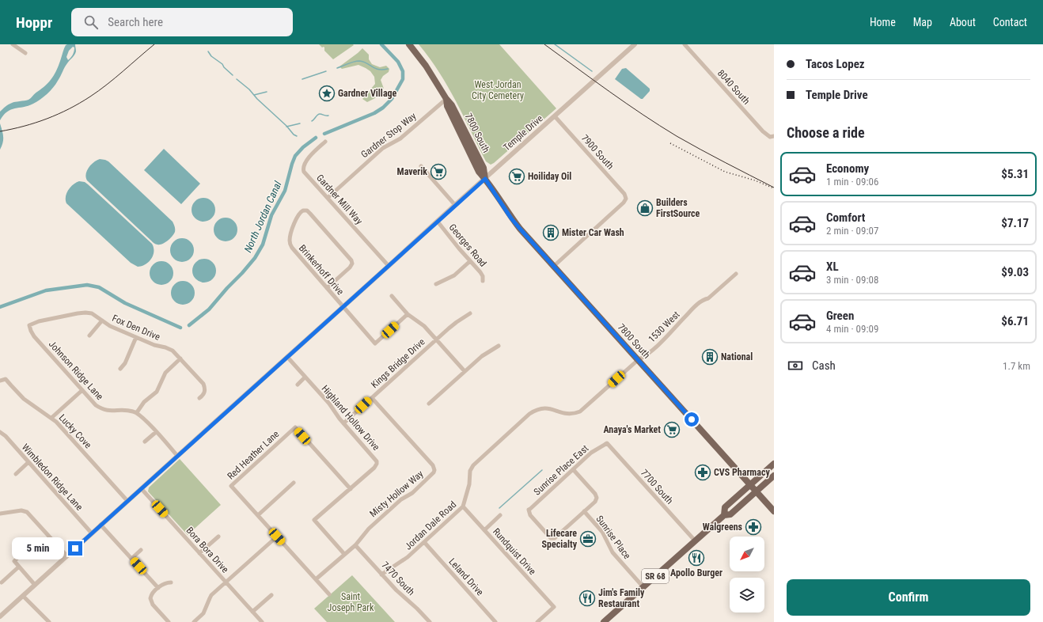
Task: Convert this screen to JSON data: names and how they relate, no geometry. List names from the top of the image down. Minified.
{"streets":{"main road":["7800 South","SR 68"],"street":["8040 South","Temple Drive","Gardner Stop Way","7900 South","Gardner Mill Way","Georges Road","Brinkerhoff Drive","1530 West","Fox Den Drive","Kings Bridge Drive","Johnson Ridge Lane","Highland Hollow Drive","Lucky Cove","Red Heather Lane","Sunrise Place East","Wimbledon Ridge Lane","7700 South","Misty Hollow Way","Jordan Dale Road","Sunrise Place","Bora Bora Drive","Rundquist Drive","Leland Drive","7470 South"]},"crossings":[["7800 South","Temple Drive"],["7800 South","Gardner Stop Way"],["7800 South","7900 South"],["7800 South","1530 West"],["7800 South","SR 68"],["Temple Drive","7900 South"],["Temple Drive","Gardner Mill Way"],["Temple Drive","Georges Road"],["Temple Drive","Brinkerhoff Drive"],["Temple Drive","Highland Hollow Drive"],["Temple Drive","Lucky Cove"],["Temple Drive","Wimbledon Ridge Lane"],["Temple Drive","Bora Bora Drive"],["Gardner Stop Way","Gardner Mill Way"],["1530 West","Jordan Dale Road"],["Fox Den Drive","Johnson Ridge Lane"],["Kings Bridge Drive","Highland Hollow Drive"],["Kings Bridge Drive","Misty Hollow Way"],["Highland Hollow Drive","Red Heather Lane"],["Sunrise Place East","7700 South"],["Sunrise Place East","Sunrise Place"],["7700 South","SR 68"],["Misty Hollow Way","7470 South"],["Jordan Dale Road","Rundquist Drive"],["Jordan Dale Road","Leland Drive"],["Jordan Dale Road","7470 South"],["Sunrise Place","SR 68"]],"water":["North Jordan Canal"],"parks":["West Jordan City Cemetery","Saint Joseph Park"],"places":{"place":["Gardner Village"],"supermarket":["Maverik","Hoiliday Oil","Anaya's Market"],"shop":["Builders FirstSource"],"building":["Mister Car Wash","National"],"pharmacy":["CVS Pharmacy","Walgreens"],"office":["Lifecare Specialty"],"restaurant":["Apollo Burger","Jim's Family Restaurant"]},"north":"bottom left","page":{"header":"Hoppr","search":"Search here","nav":["Home","Map","About","Contact"],"banner":["Tacos Lopez","Temple Drive"],"heading":"Choose a ride","list":[{"name":"Economy","note":"1 min · 09:06","value":"$5.31"},{"name":"Comfort","note":"2 min · 09:07","value":"$7.17"},{"name":"XL","note":"3 min · 09:08","value":"$9.03"},{"name":"Green","note":"4 min · 09:09","value":"$6.71"}],"pay":["Cash","1.7 km"],"bubble":"5 min","buttons":"Confirm"}}
